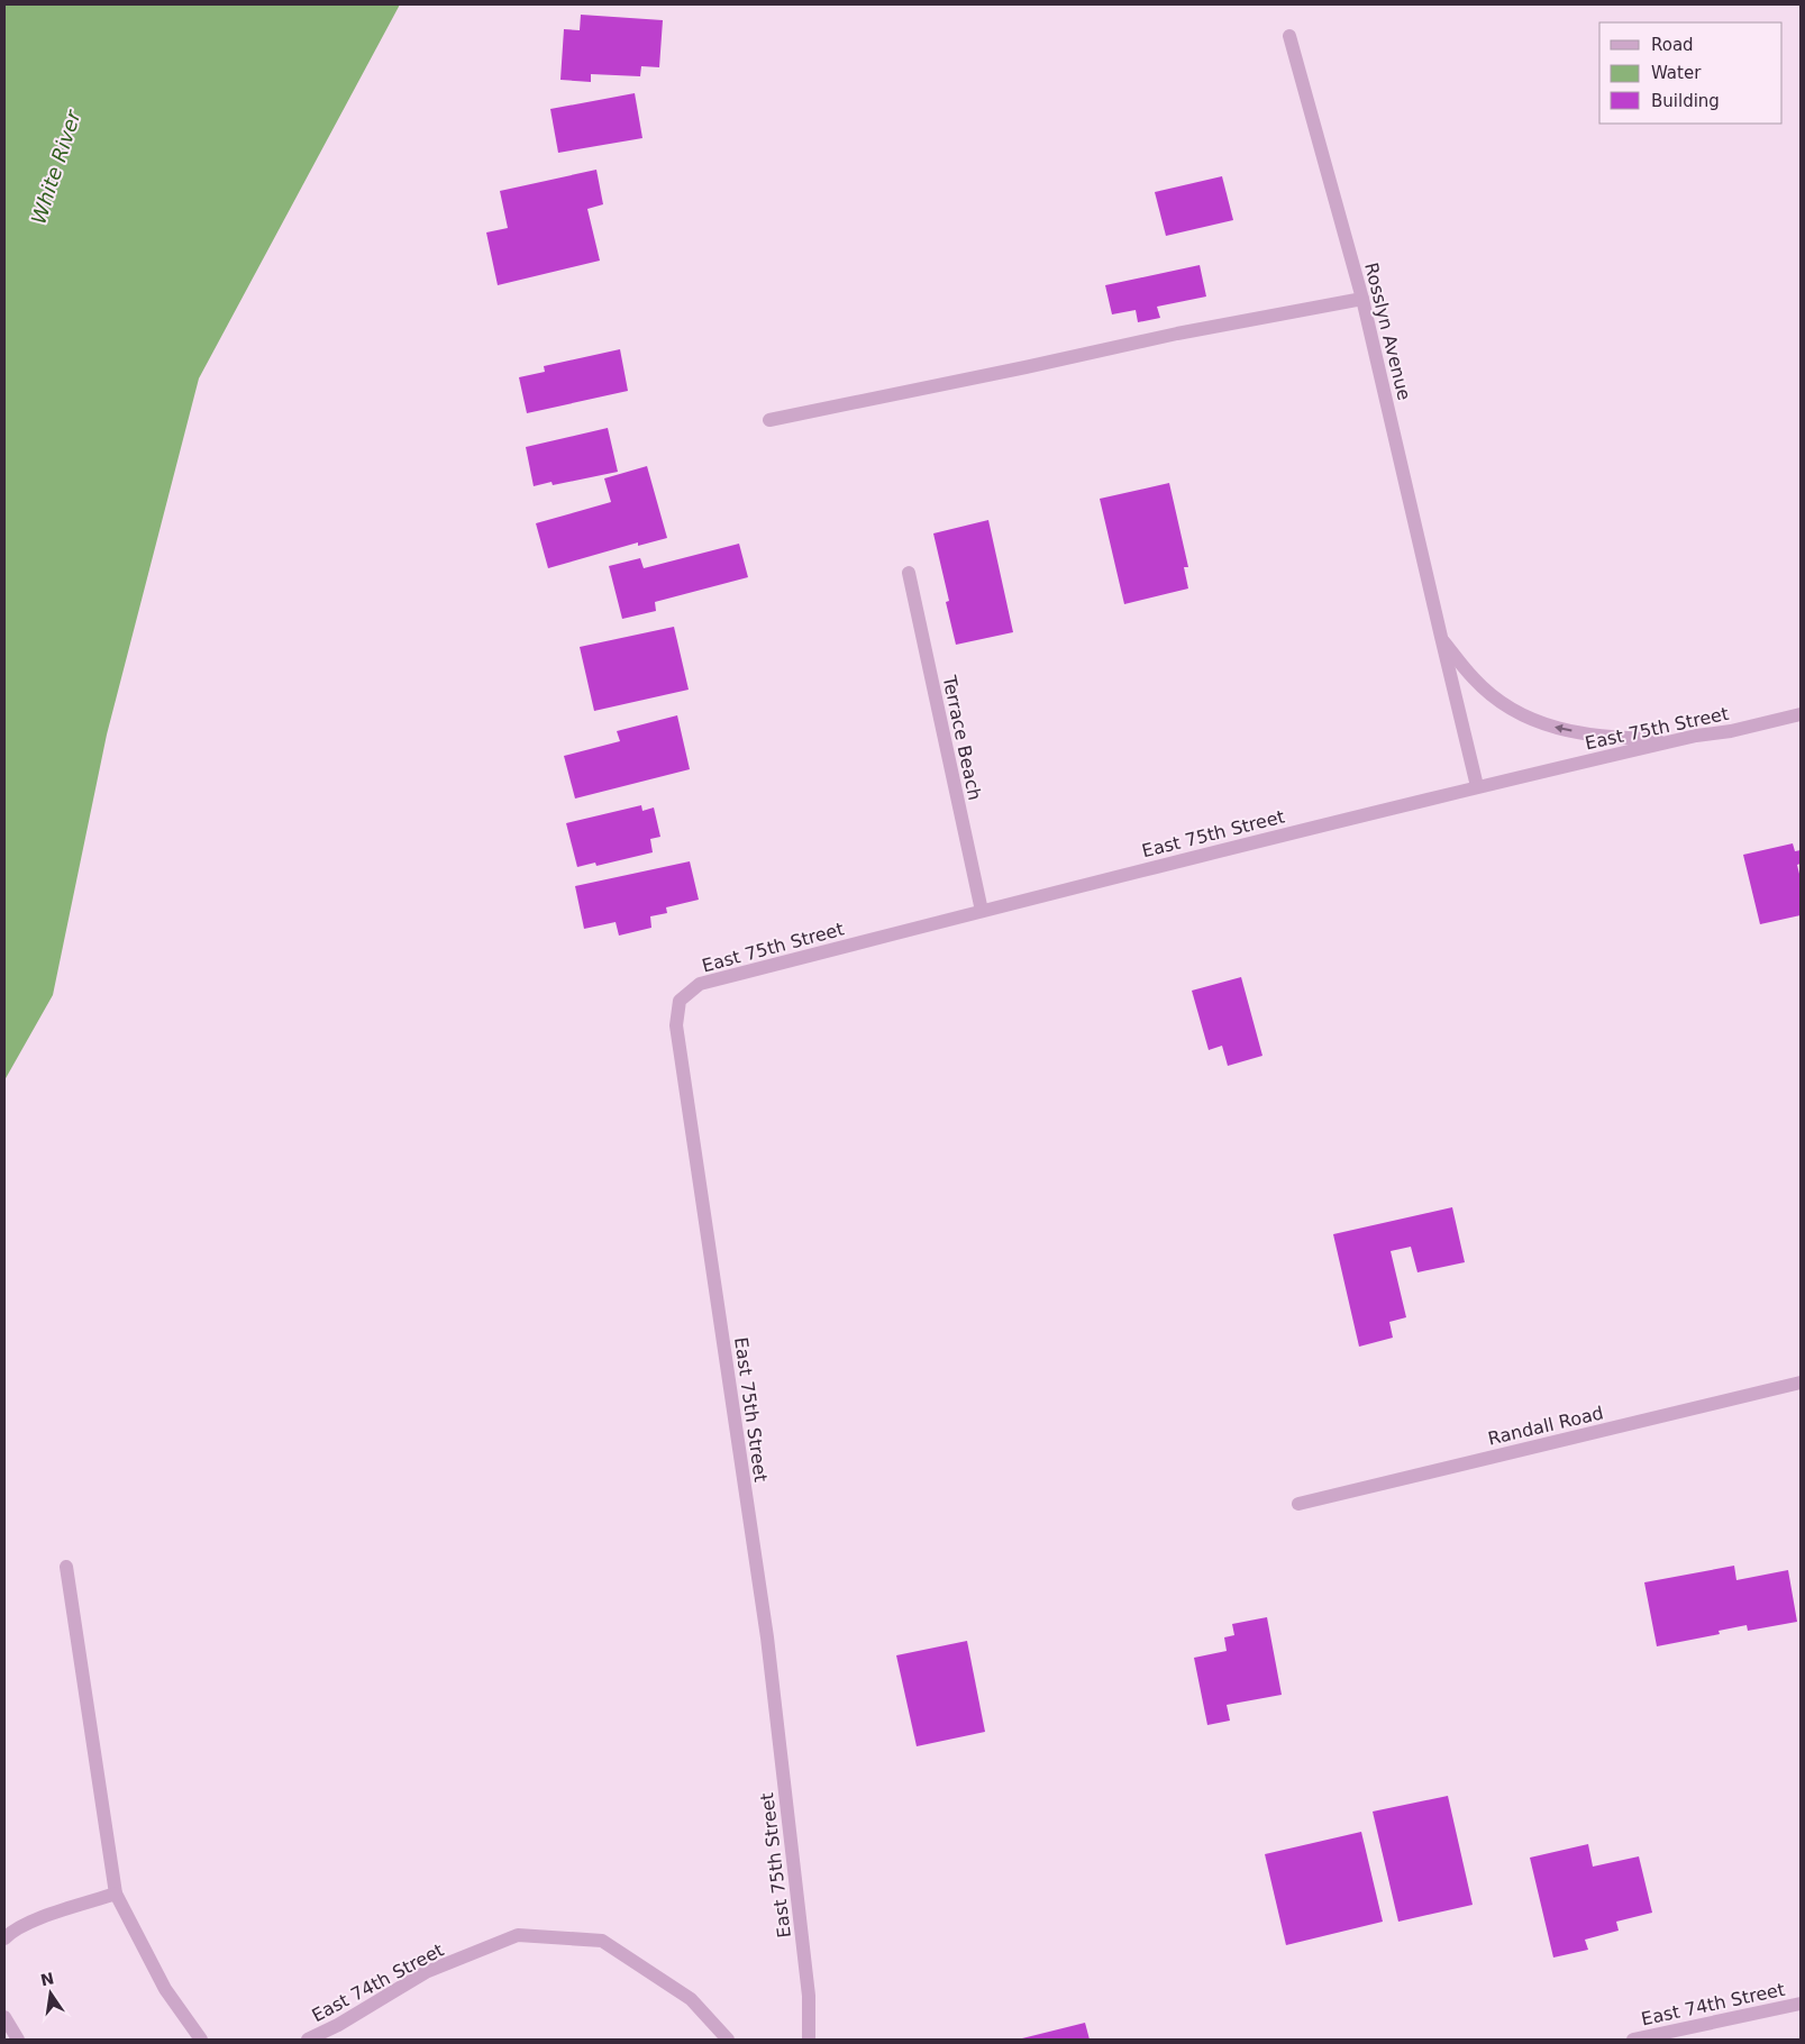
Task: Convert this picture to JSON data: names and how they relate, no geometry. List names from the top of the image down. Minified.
{"streets":{"street":["Rosslyn Avenue","East 75th Street","Terrace Beach","Randall Road","East 74th Street"]},"crossings":[["Rosslyn Avenue","East 75th Street"],["East 75th Street","Terrace Beach"]],"water":["White River"],"legend":["Road","Water","Building"],"north":"top"}
